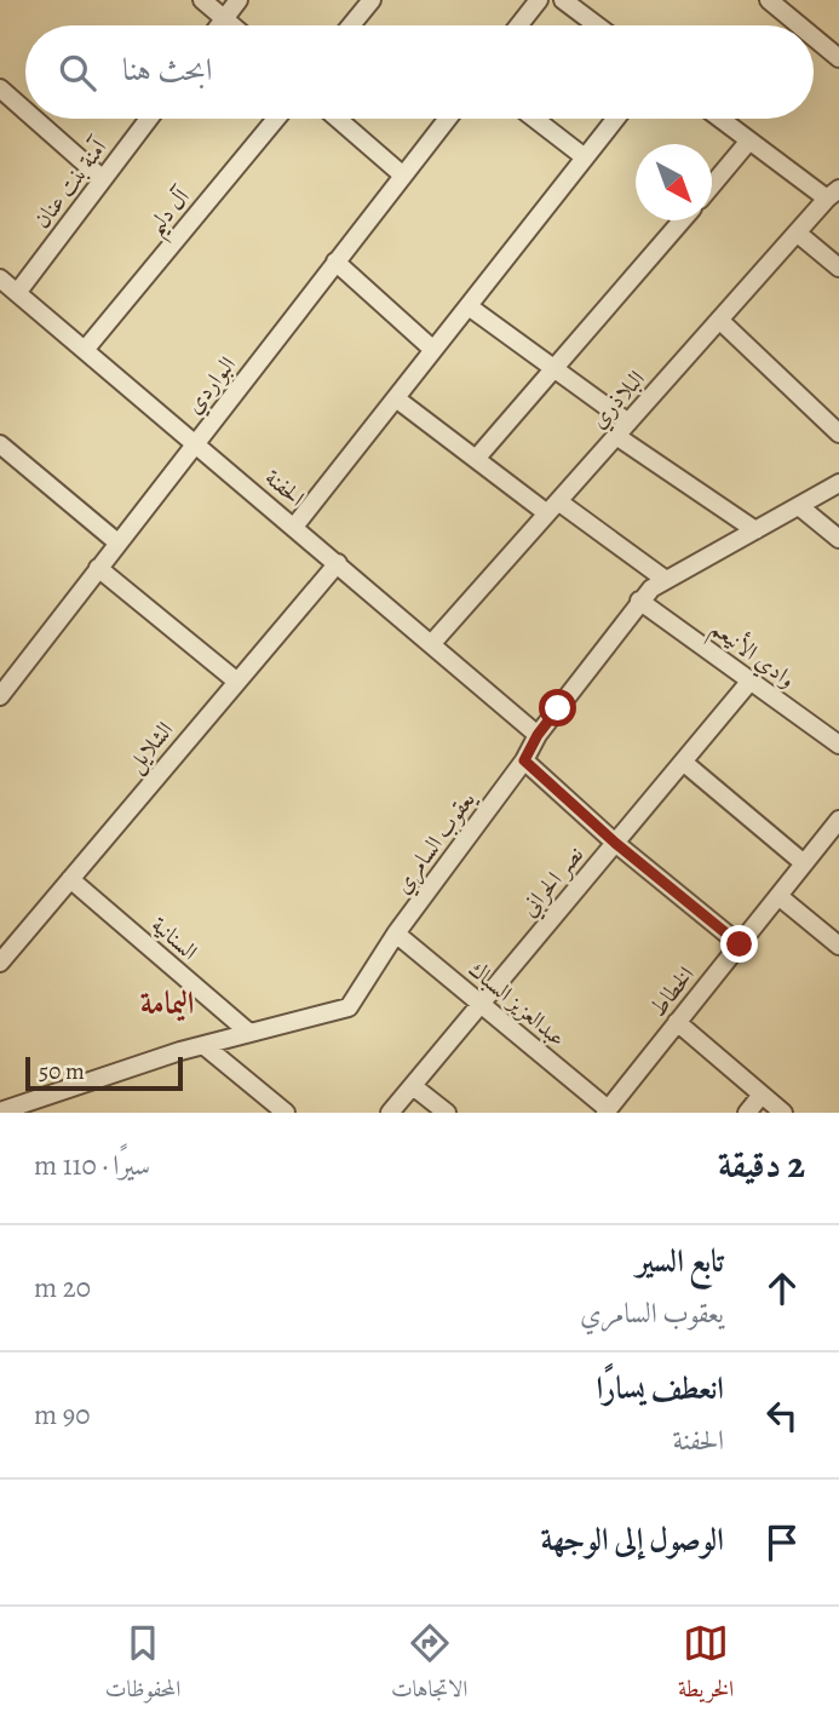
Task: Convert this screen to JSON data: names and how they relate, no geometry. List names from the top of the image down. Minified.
{"streets":{"street":["آمنة بنت عنان","آل دليم","البواردي","البلاذري","الحفنة","وادي الأنيعم","الشلايل","يعقوب السامري","نصر الحراني","السنانية","الخطاط","عبدالعزيز السباك"]},"crossings":[["آمنة بنت عنان","الحفنة"],["آل دليم","الحفنة"],["البواردي","الحفنة"],["البلاذري","الحفنة"],["الحفنة","الشلايل"],["الحفنة","يعقوب السامري"],["وادي الأنيعم","يعقوب السامري"],["وادي الأنيعم","نصر الحراني"],["الشلايل","السنانية"],["يعقوب السامري","السنانية"],["يعقوب السامري","عبدالعزيز السباك"],["نصر الحراني","عبدالعزيز السباك"],["الخطاط","عبدالعزيز السباك"]],"districts":["اليمامة"],"scale_bar":"50 m","north":"bottom right","page":{"search":"ابحث هنا","scale":"50 m","heading":["2 دقيقة","سيرًا · 110 m"],"list":[["تابع السير","يعقوب السامري","20 m"],["انعطف يسارًا","الحفنة","90 m"],"الوصول إلى الوجهة"],"nav":["الخريطة","الاتجاهات","المحفوظات"]}}
